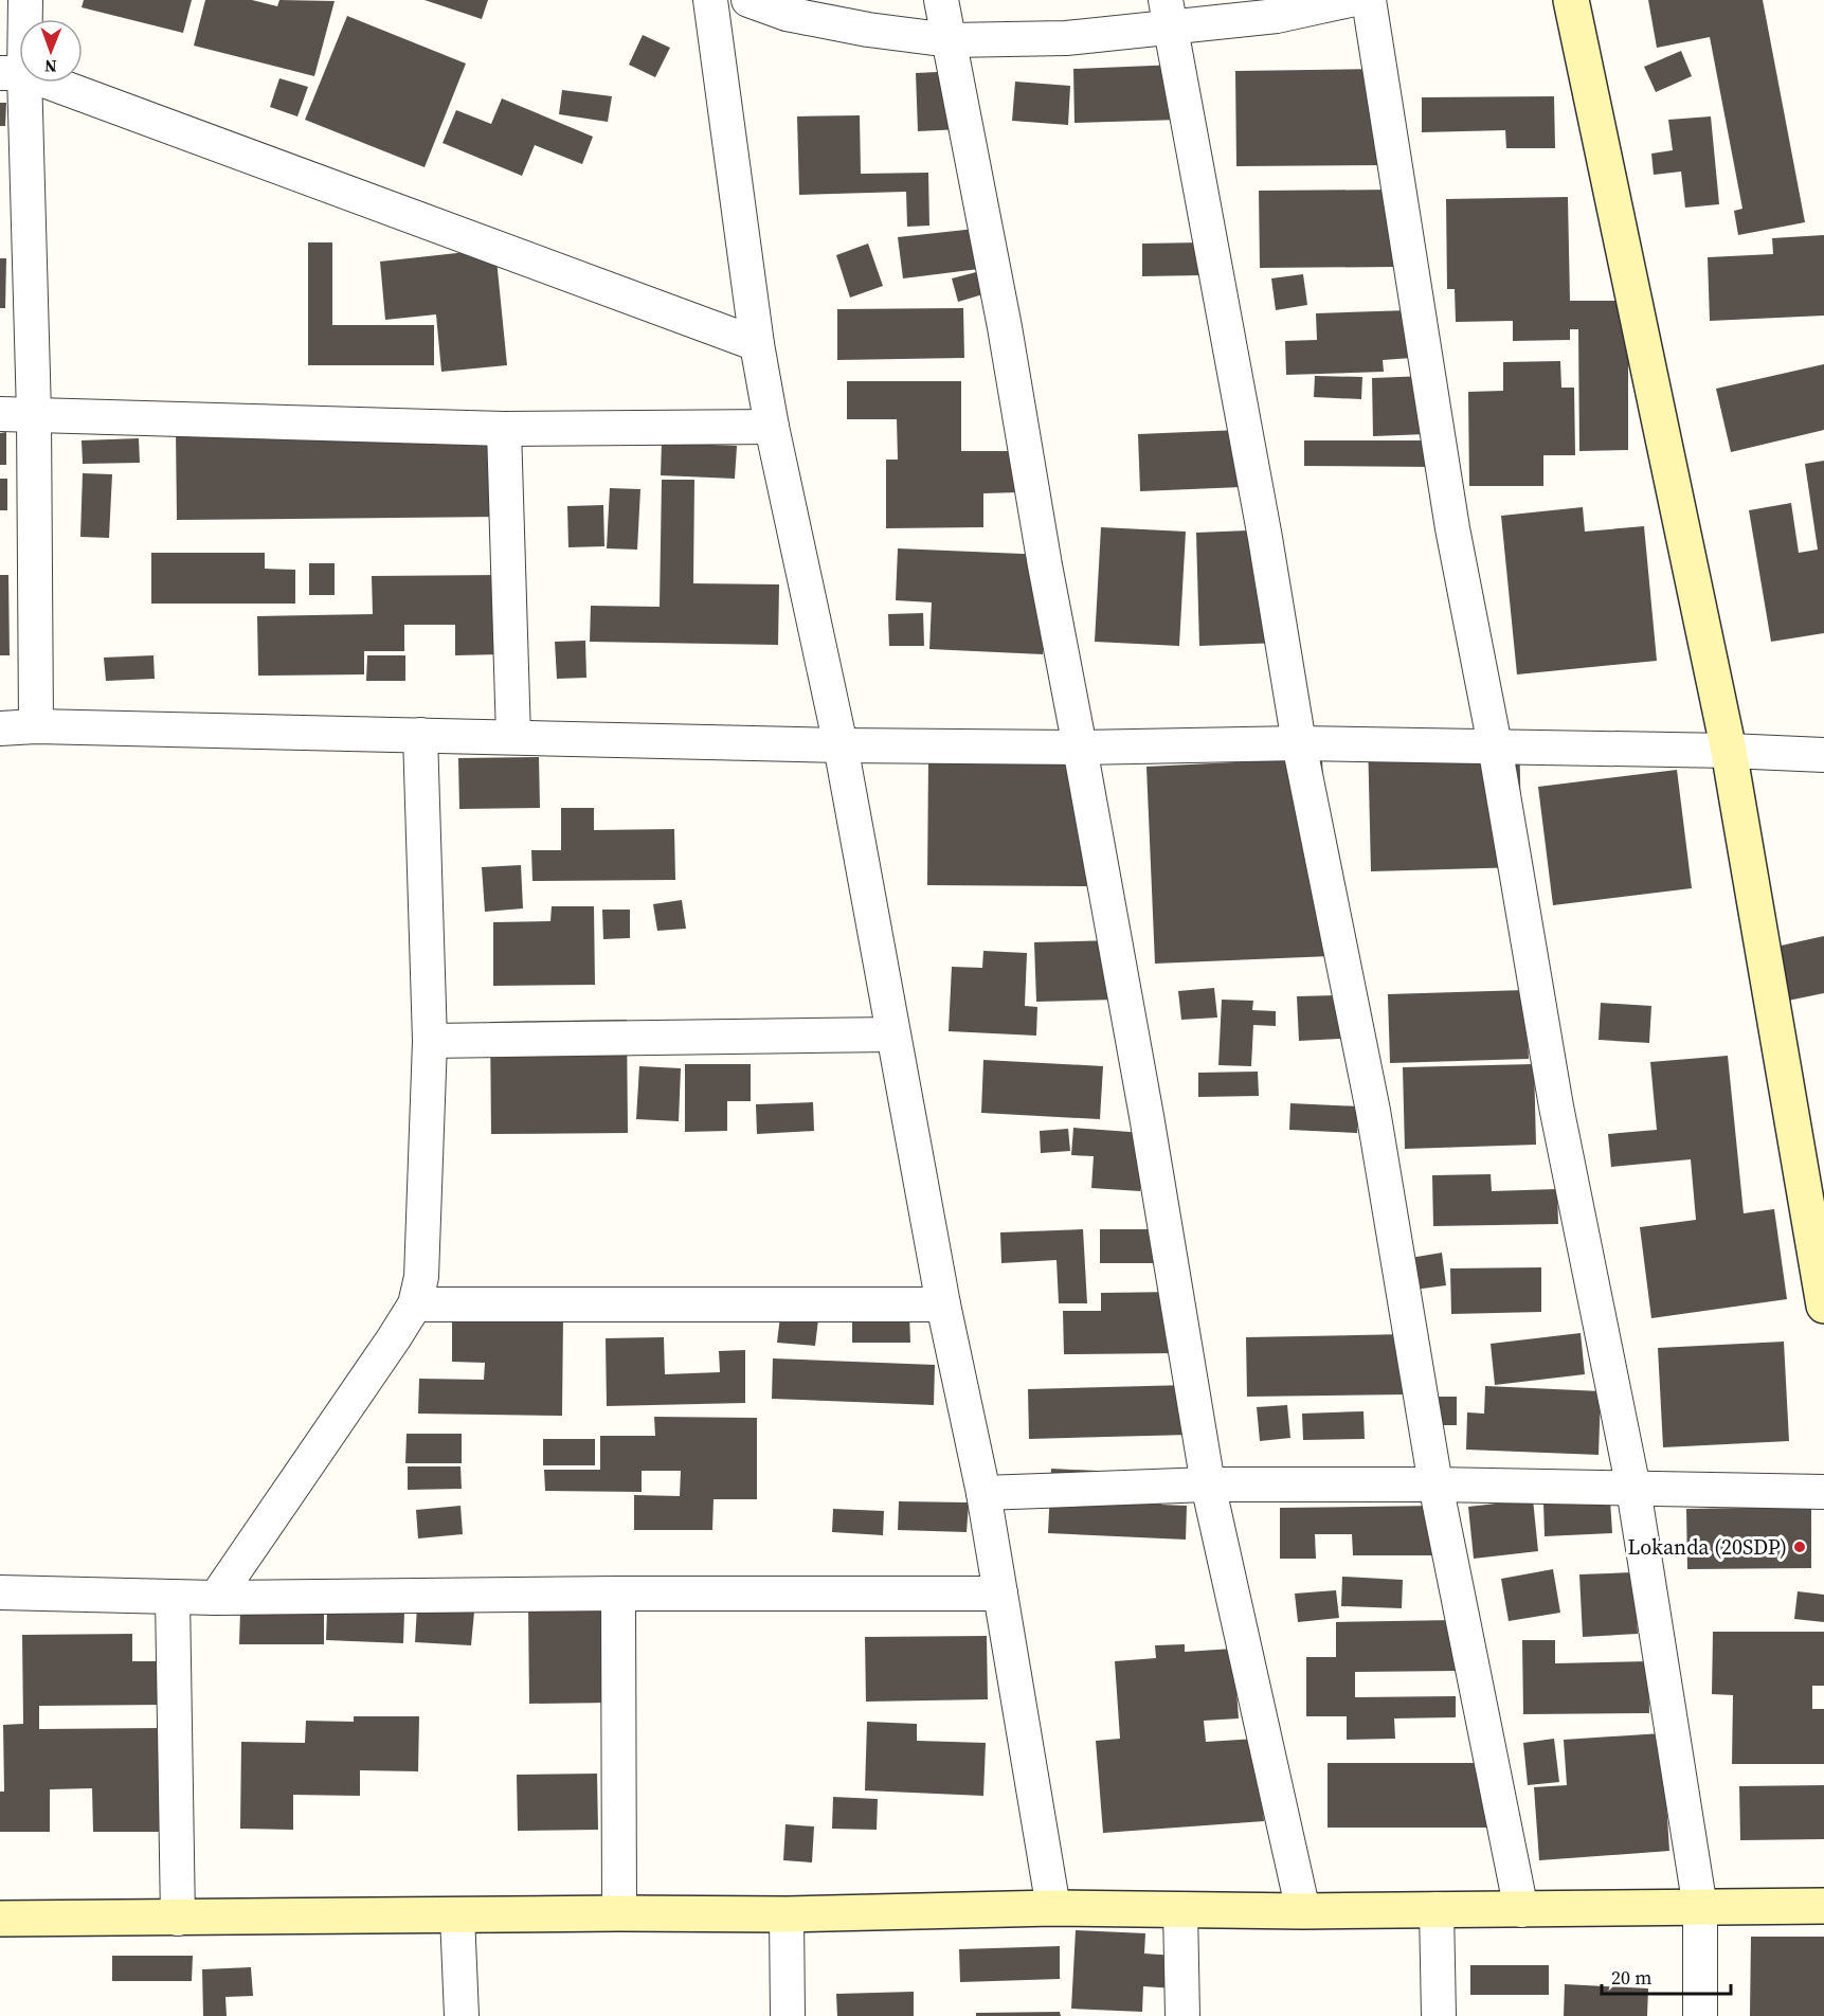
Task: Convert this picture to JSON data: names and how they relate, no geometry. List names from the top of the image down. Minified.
{"places":["Lokanda (20SDP)"],"scale_bar":"20 m","north":"bottom"}
